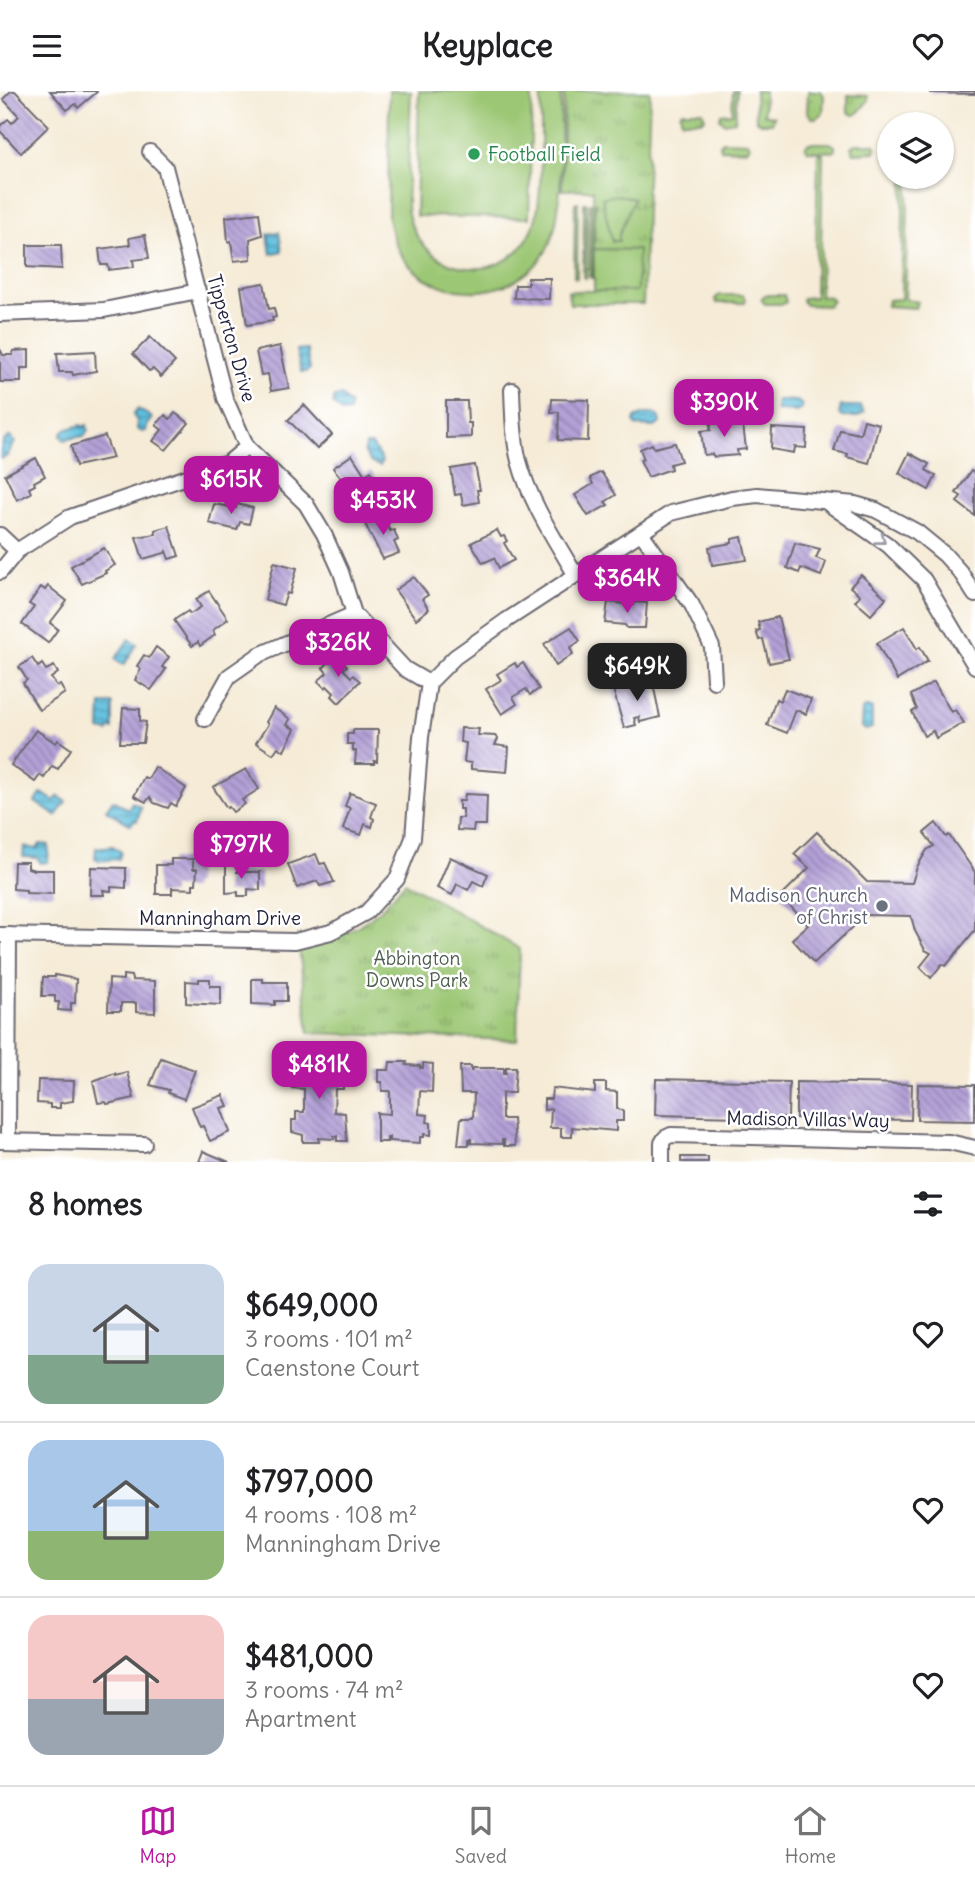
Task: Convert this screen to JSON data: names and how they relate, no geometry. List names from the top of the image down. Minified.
{"streets":{"street":["Tipperton Drive","Manningham Drive","Madison Villas Way"]},"crossings":[["Tipperton Drive","Manningham Drive"]],"parks":["Abbington Downs Park"],"places":["Football Field","Madison Church of Christ"],"page":{"header":"Keyplace","price":["$390K","$615K","$453K","$364K","$326K","$649K","$797K","$481K"],"heading":"8 homes","list":[{"name":"$649,000","note":"3 rooms · 101 m² · Caenstone Court"},{"name":"$797,000","note":"4 rooms · 108 m² · Manningham Drive"},{"name":"$481,000","note":"3 rooms · 74 m² · Apartment"}],"tabs":["Map","Saved","Home"]}}
